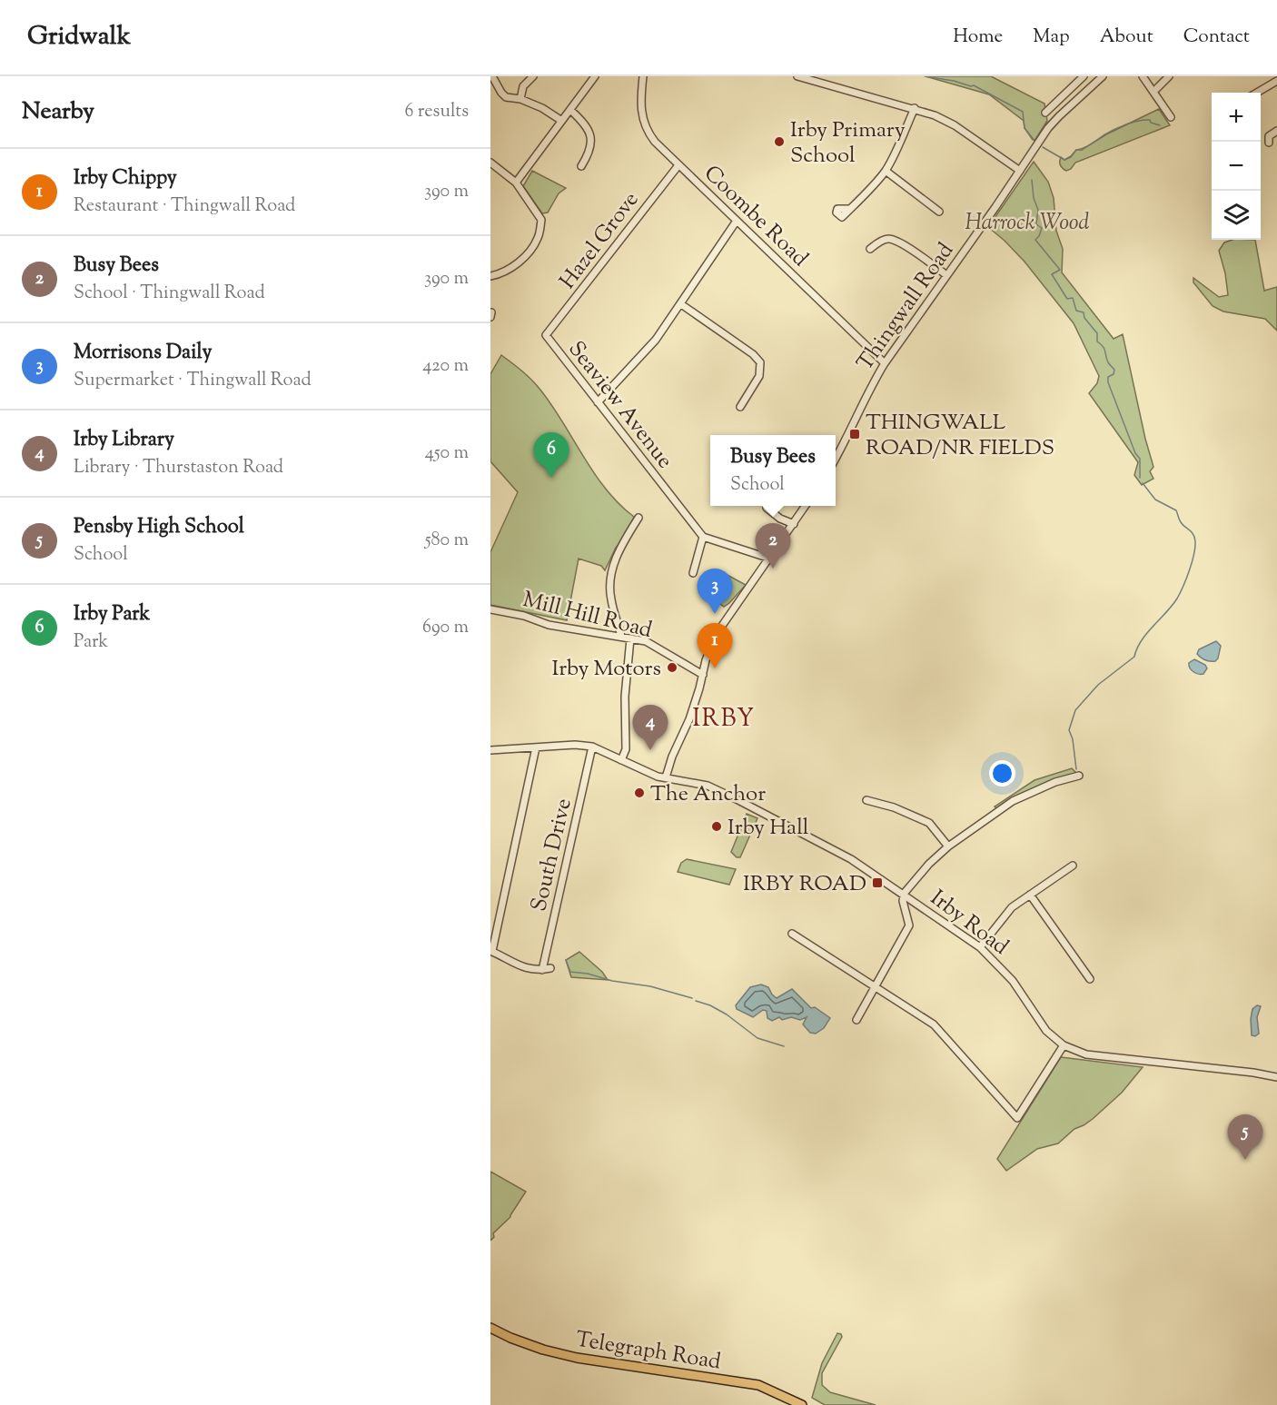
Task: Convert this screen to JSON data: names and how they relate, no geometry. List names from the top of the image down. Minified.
{"streets":{"main road":["Telegraph Road"],"street":["Coombe Road","Hazel Grove","Thingwall Road","Seaview Avenue","Mill Hill Road","South Drive","Irby Road"]},"crossings":[["Coombe Road","Hazel Grove"],["Coombe Road","Thingwall Road"],["Hazel Grove","Seaview Avenue"],["South Drive","Irby Road"]],"districts":["IRBY"],"parks":["Harrock Wood"],"places":{"other":["Irby Primary School","Irby Motors","The Anchor","Irby Hall"],"transit":["THINGWALL ROAD/NR FIELDS","IRBY ROAD"]},"page":{"header":"Gridwalk","nav":["Home","Map","About","Contact"],"heading":["Nearby","6 results"],"map_buttons":["+","−"],"list":[{"mark":"1","name":"Irby Chippy","note":"Restaurant · Thingwall Road","value":"390 m"},{"mark":"2","name":"Busy Bees","note":"School · Thingwall Road","value":"390 m"},{"mark":"3","name":"Morrisons Daily","note":"Supermarket · Thingwall Road","value":"420 m"},{"mark":"4","name":"Irby Library","note":"Library · Thurstaston Road","value":"450 m"},{"mark":"5","name":"Pensby High School","note":"School","value":"580 m"},{"mark":"6","name":"Irby Park","note":"Park","value":"690 m"}],"pins":["6","2","3","1","4","5"],"popup":["Busy Bees","School"]}}
